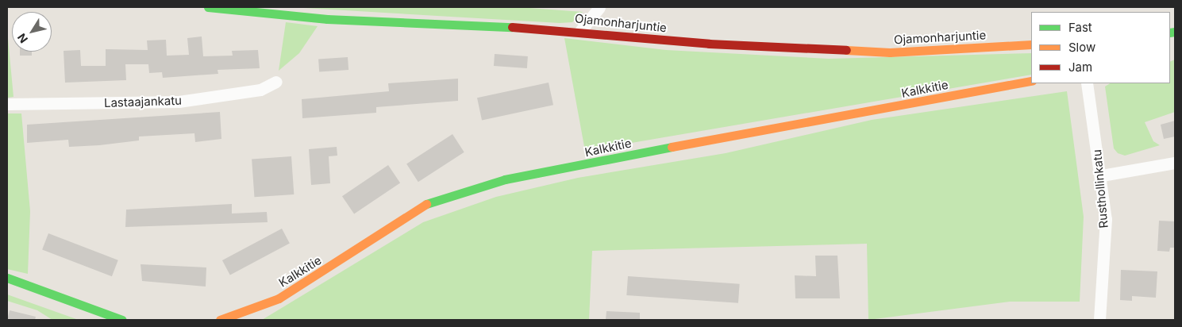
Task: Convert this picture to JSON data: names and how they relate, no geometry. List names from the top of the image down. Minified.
{"streets":{"street":["Ojamonharjuntie","Kalkkitie","Lastaajankatu","Rusthollinkatu"]},"legend":["Fast","Slow","Jam"],"north":"bottom left"}
